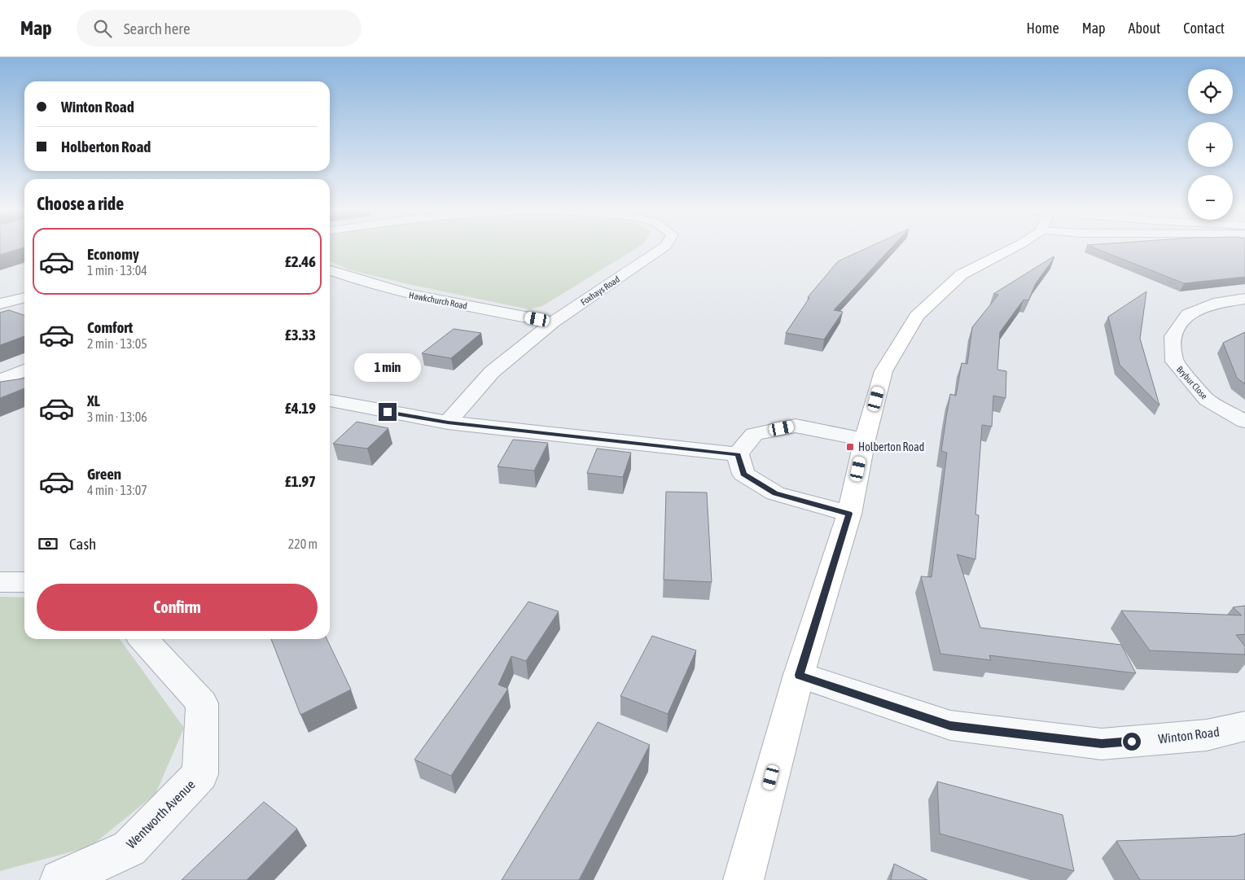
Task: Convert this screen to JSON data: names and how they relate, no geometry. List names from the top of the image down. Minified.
{"streets":{"street":["Foxhays Road","Hawkchurch Road","Brybur Close","Winton Road","Wentworth Avenue"]},"crossings":[["Foxhays Road","Hawkchurch Road"]],"places":{"transit":["Holberton Road"]},"page":{"header":"Map","search":"Search here","nav":["Home","Map","About","Contact"],"map_buttons":["+","−"],"banner":["Winton Road","Holberton Road"],"heading":"Choose a ride","list":[{"name":"Economy","note":"1 min · 13:04","value":"£2.46"},{"name":"Comfort","note":"2 min · 13:05","value":"£3.33"},{"name":"XL","note":"3 min · 13:06","value":"£4.19"},{"name":"Green","note":"4 min · 13:07","value":"£1.97"}],"bubble":"1 min","pay":["Cash","220 m"],"buttons":"Confirm"}}
